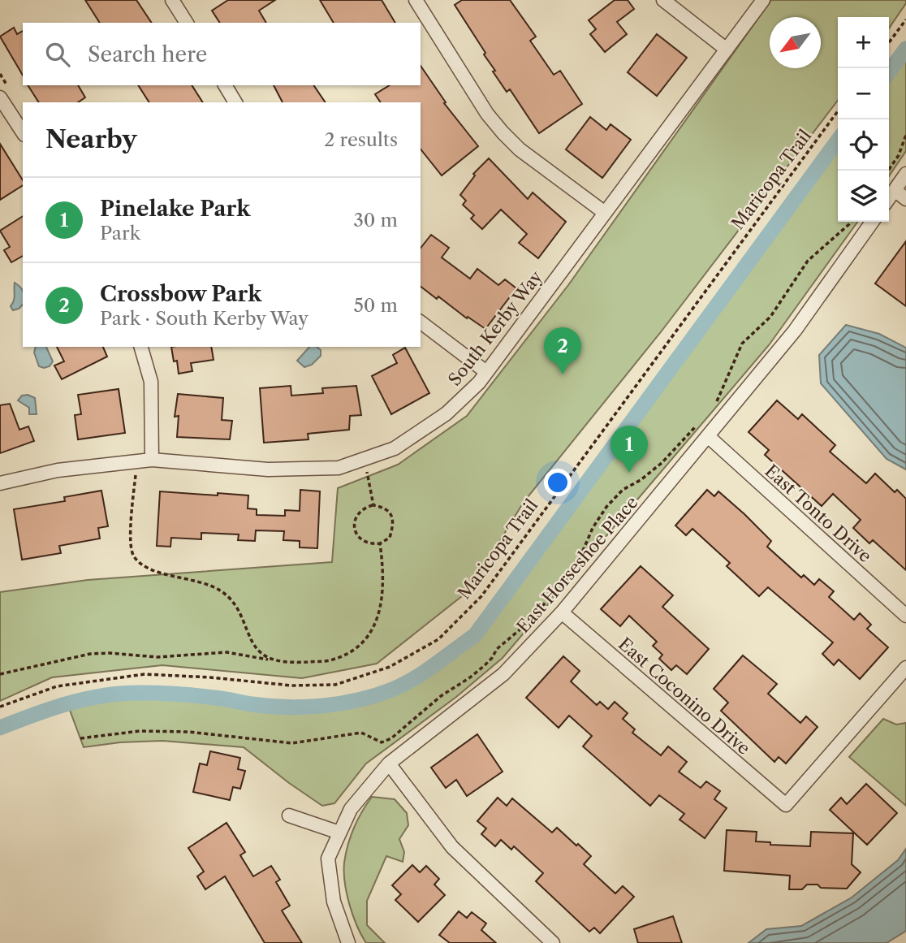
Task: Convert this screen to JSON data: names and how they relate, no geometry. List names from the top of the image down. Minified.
{"streets":{"street":["South Kerby Way","East Tonto Drive","East Horseshoe Place","East Coconino Drive"],"path":["Maricopa Trail"]},"crossings":[["East Tonto Drive","East Horseshoe Place"],["East Horseshoe Place","East Coconino Drive"]],"north":"bottom left","page":{"map_buttons":["+","−"],"search":"Search here","heading":["Nearby","2 results"],"list":[{"mark":"1","name":"Pinelake Park","note":"Park","value":"30 m"},{"mark":"2","name":"Crossbow Park","note":"Park · South Kerby Way","value":"50 m"}],"pins":["2","1"]}}
